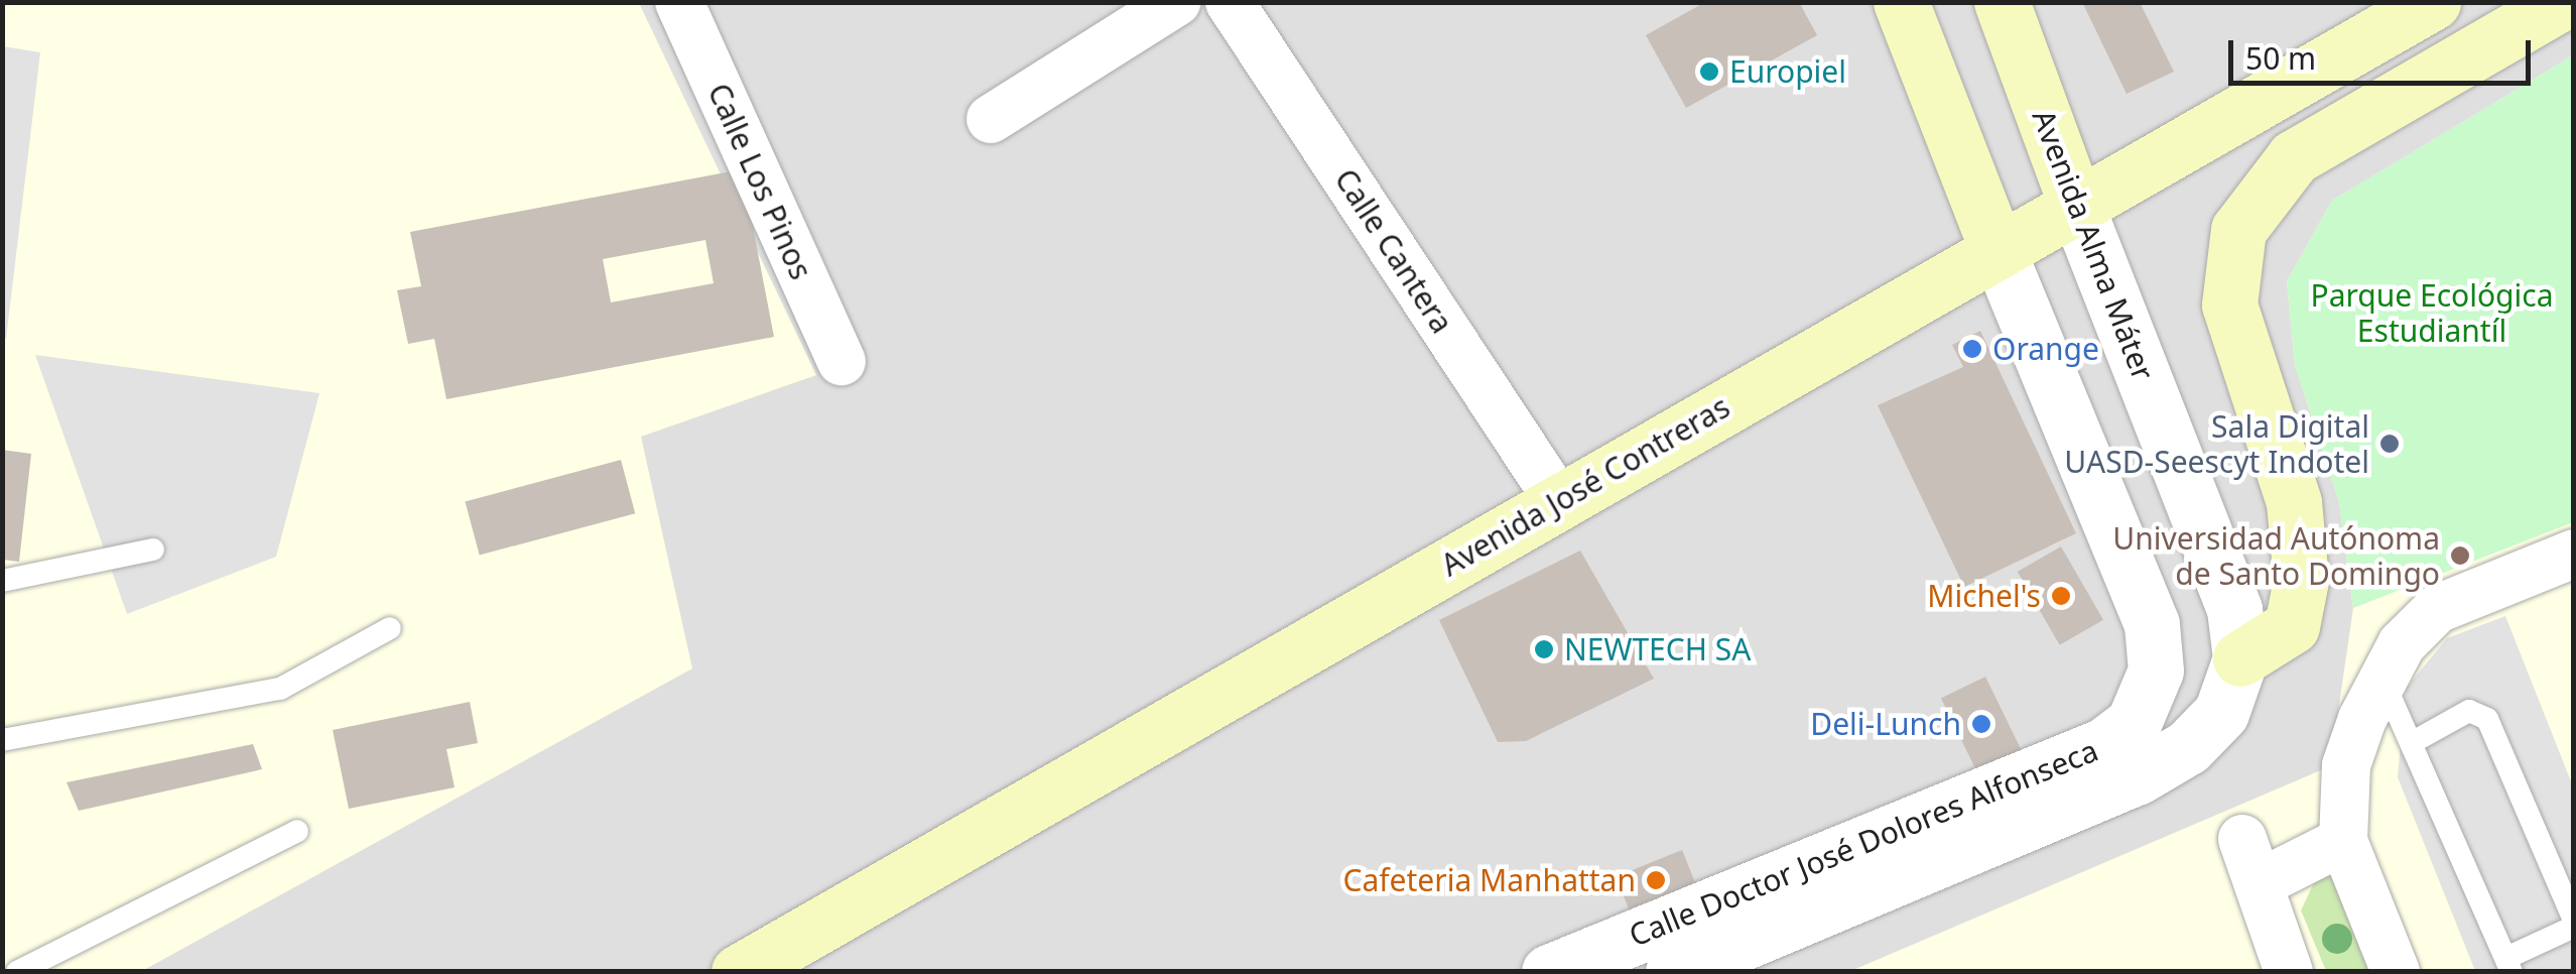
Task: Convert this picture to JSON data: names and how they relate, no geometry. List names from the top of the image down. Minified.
{"streets":{"main road":["Avenida Alma Máter","Avenida José Contreras"],"street":["Calle Los Pinos","Calle Cantera","Calle Doctor José Dolores Alfonseca"]},"crossings":[["Avenida Alma Máter","Avenida José Contreras"],["Avenida Alma Máter","Calle Doctor José Dolores Alfonseca"],["Calle Cantera","Avenida José Contreras"],["Avenida José Contreras","Calle Doctor José Dolores Alfonseca"]],"parks":["Parque Ecológica Estudiantíl"],"places":["Europiel","Orange","Sala Digital UASD-Seescyt Indotel","Universidad Autónoma de Santo Domingo","Michel's","NEWTECH SA","Deli-Lunch","Cafeteria Manhattan"],"scale_bar":"50 m"}
